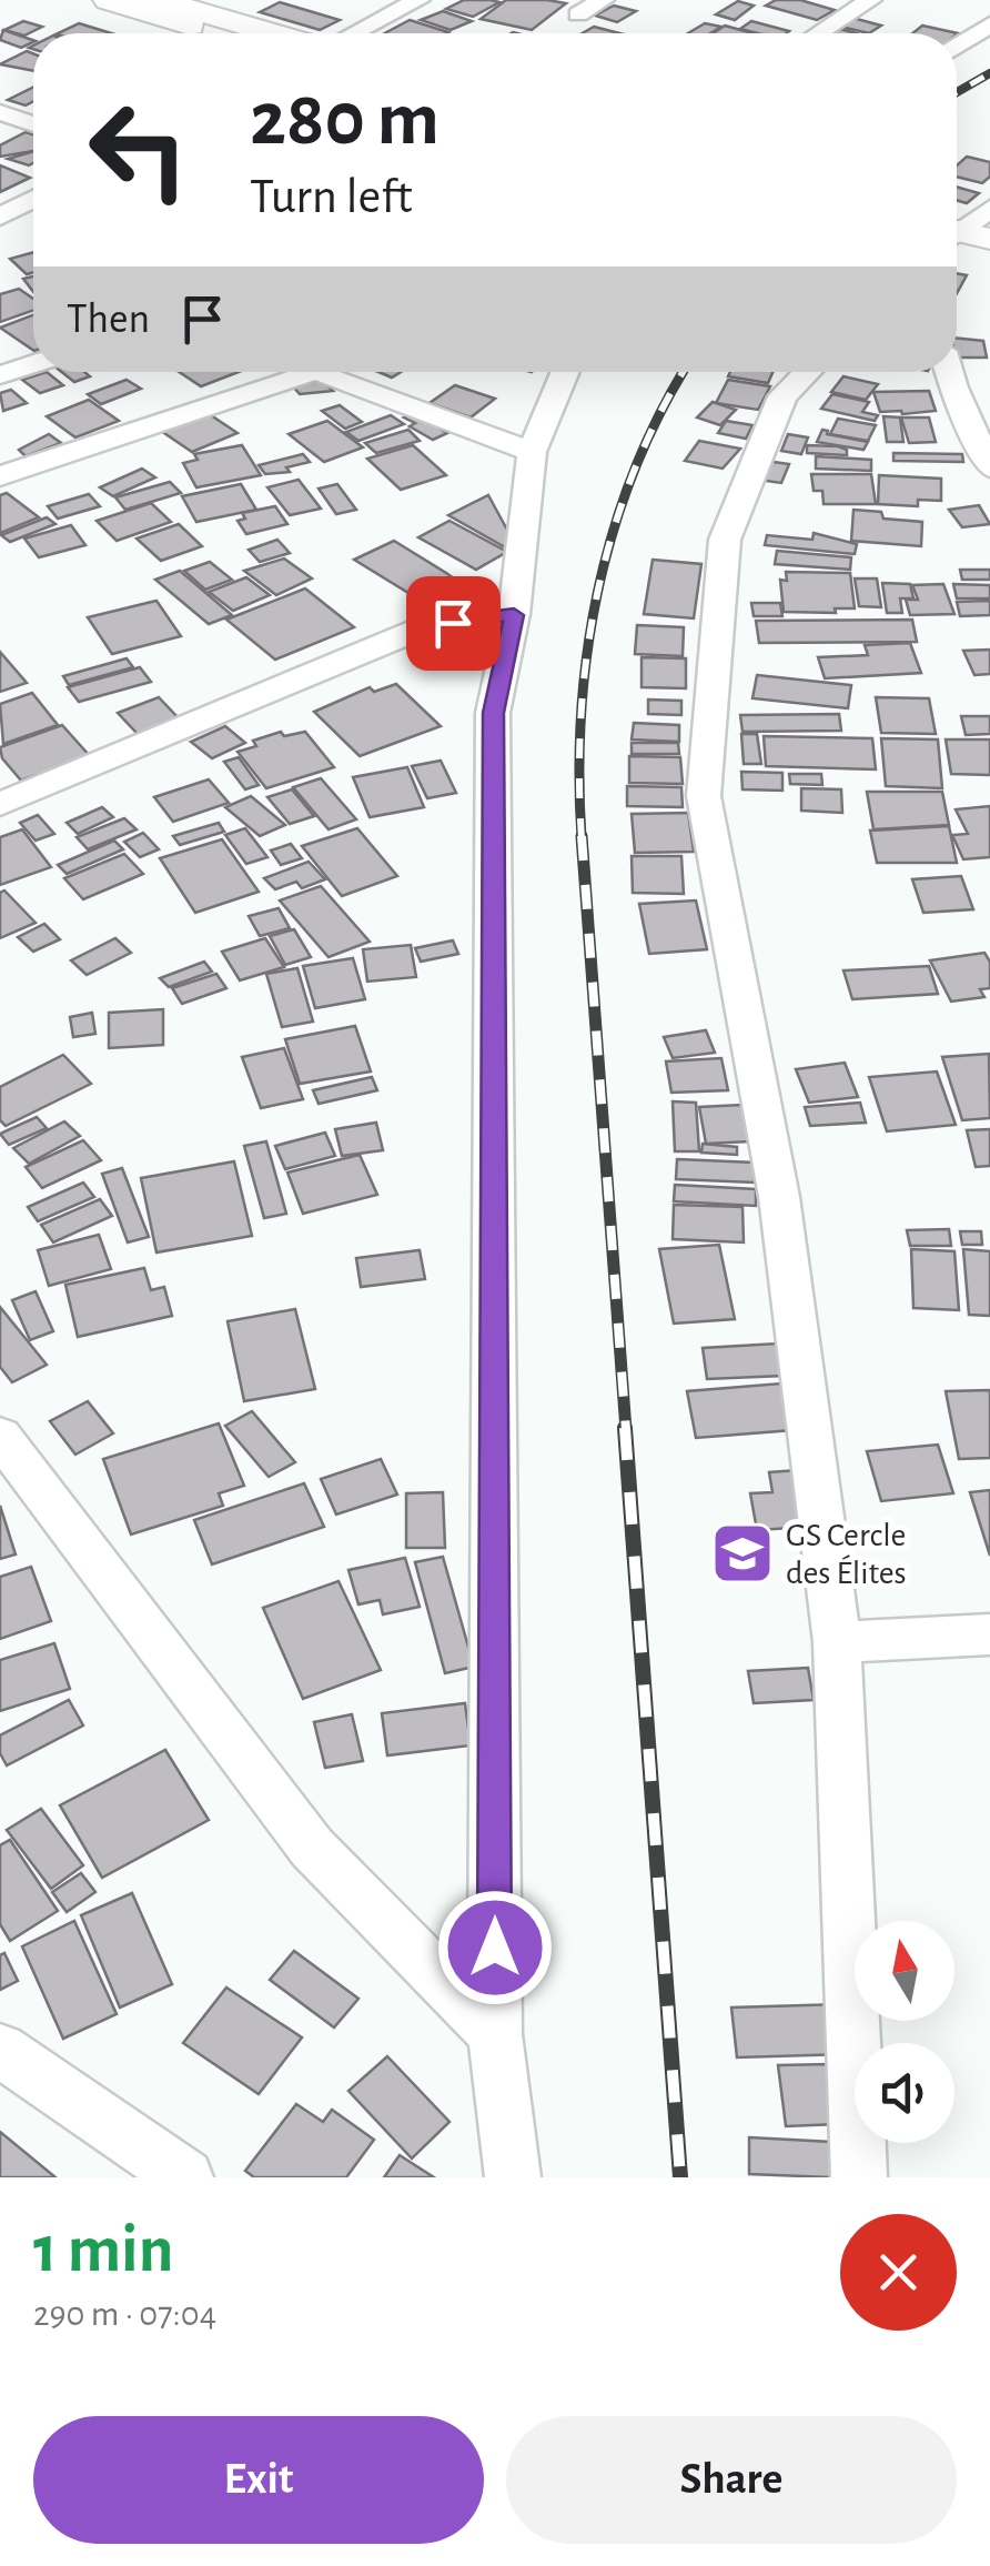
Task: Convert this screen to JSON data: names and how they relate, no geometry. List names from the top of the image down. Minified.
{"places":{"school or university":["GS Cercle des Élites"]},"north":"top","page":{"turn":["280 m","Turn left"],"then":"Then","heading":["1 min","290 m · 07:04"],"buttons":["Exit","Share"]}}
